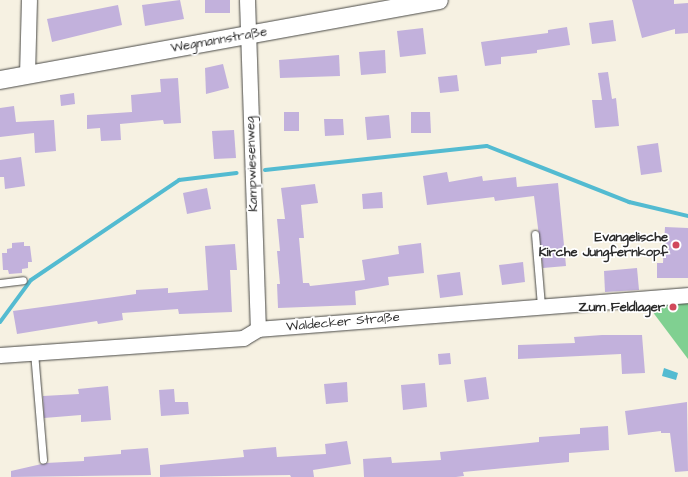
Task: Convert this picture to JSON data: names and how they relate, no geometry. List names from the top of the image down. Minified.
{"streets":{"street":["Wegmannstraße","Kampwiesenweg","Waldecker Straße"]},"crossings":[["Wegmannstraße","Kampwiesenweg"],["Kampwiesenweg","Waldecker Straße"]],"places":["Evangelische Kirche Jungfernkopf","Zum Feldlager"]}
